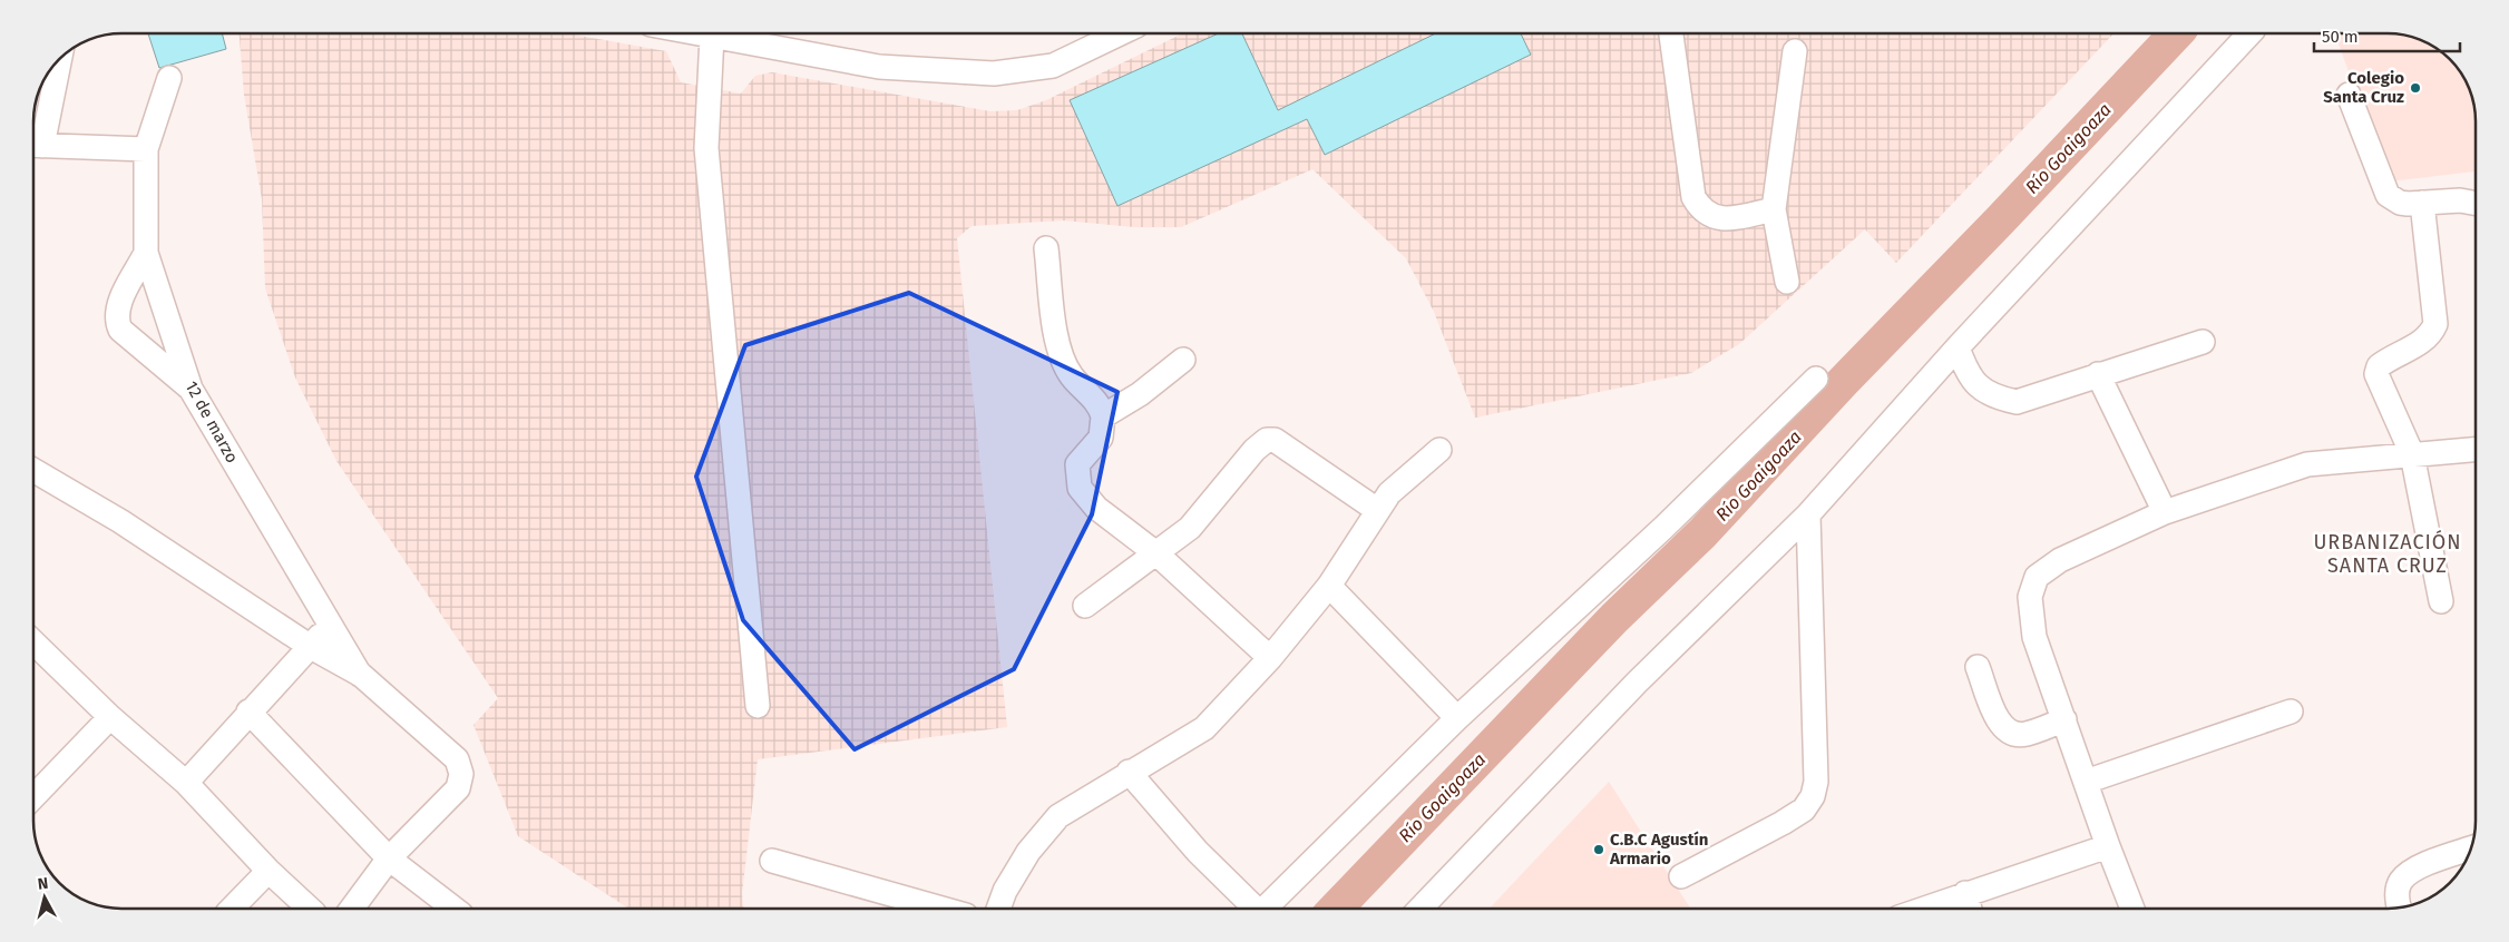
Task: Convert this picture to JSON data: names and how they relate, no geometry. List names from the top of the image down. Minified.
{"streets":{"street":["12 de marzo"]},"districts":["URBANIZACIÓN SANTA CRUZ"],"water":["Río Goaigoaza"],"places":["Colegio Santa Cruz","C.B.C Agustín Armario"],"scale_bar":"50 m","north":"top"}
